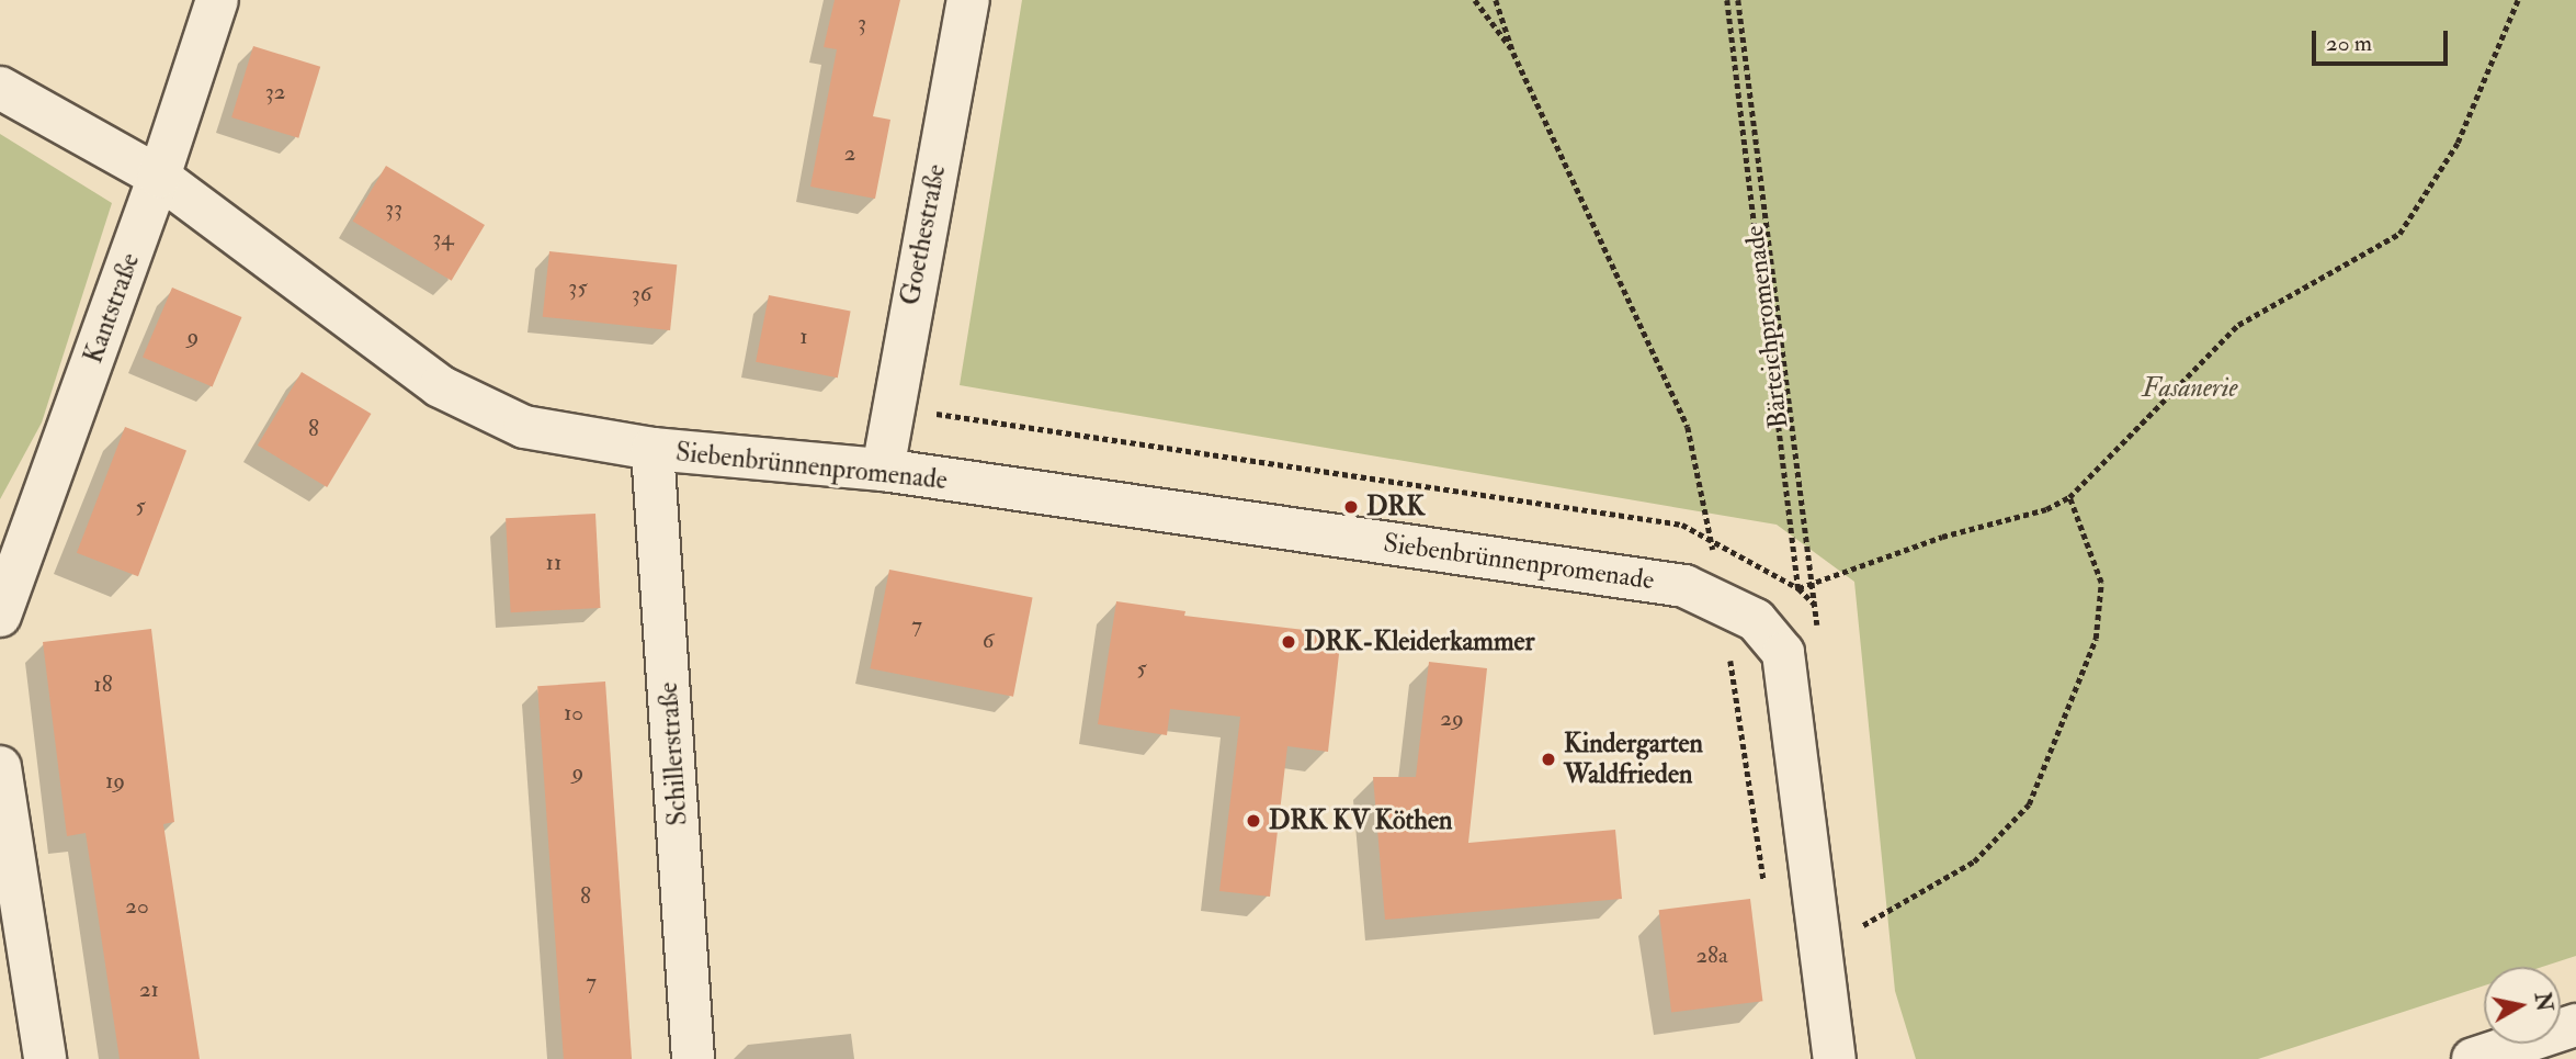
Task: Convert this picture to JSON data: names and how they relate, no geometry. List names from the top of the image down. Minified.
{"streets":{"street":["Goethestraße","Kantstraße","Siebenbrünnenpromenade","Schillerstraße"],"path":["Bärteichpromenade"]},"crossings":[["Goethestraße","Siebenbrünnenpromenade"],["Kantstraße","Siebenbrünnenpromenade"],["Siebenbrünnenpromenade","Schillerstraße"]],"parks":["Fasanerie"],"places":["DRK","DRK-Kleiderkammer","Kindergarten Waldfrieden","DRK KV Köthen"],"house_numbers":["3","32","2","33","34","35","36","9","1","8","5","11","7","6","5","18","10","29","9","19","8","20","28a","7","21"],"scale_bar":"20 m","north":"right"}
